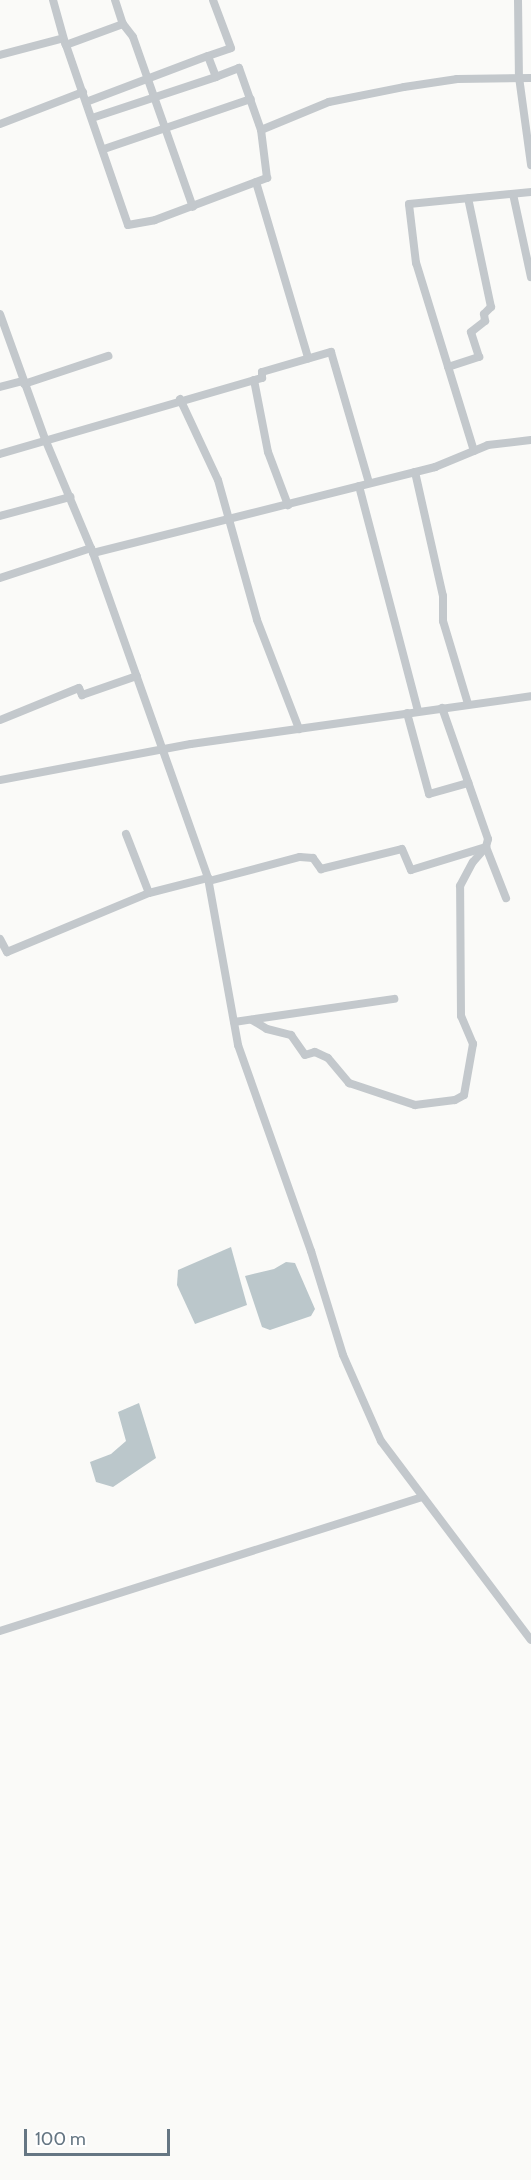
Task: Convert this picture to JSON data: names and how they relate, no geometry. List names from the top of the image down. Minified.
{"scale_bar":"100 m"}
